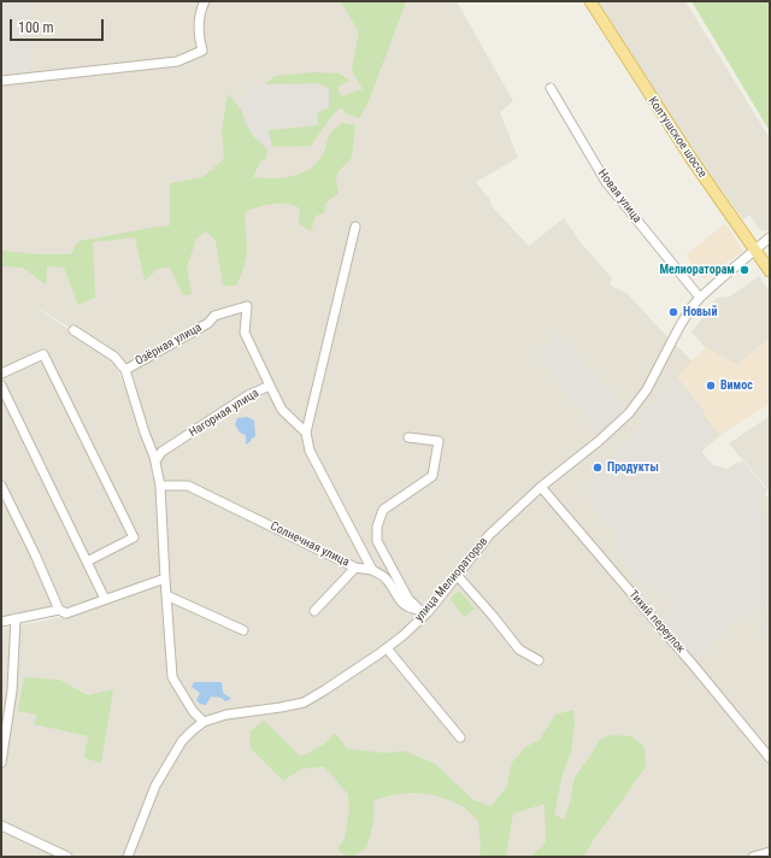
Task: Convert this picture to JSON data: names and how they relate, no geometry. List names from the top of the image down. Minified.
{"streets":{"main road":["Колтушское шоссе"],"street":["Новая улица","Озёрная улица","Нагорная улица","Солнечная улица","улица Мелиораторов","Тихий переулок"]},"crossings":[["Колтушское шоссе","улица Мелиораторов"],["Новая улица","улица Мелиораторов"],["Озёрная улица","Нагорная улица"],["Озёрная улица","Солнечная улица"],["Озёрная улица","улица Мелиораторов"],["Нагорная улица","Солнечная улица"],["улица Мелиораторов","Тихий переулок"]],"places":["Мелиораторам","Новый","Вимос","Продукты"],"scale_bar":"100 m"}
